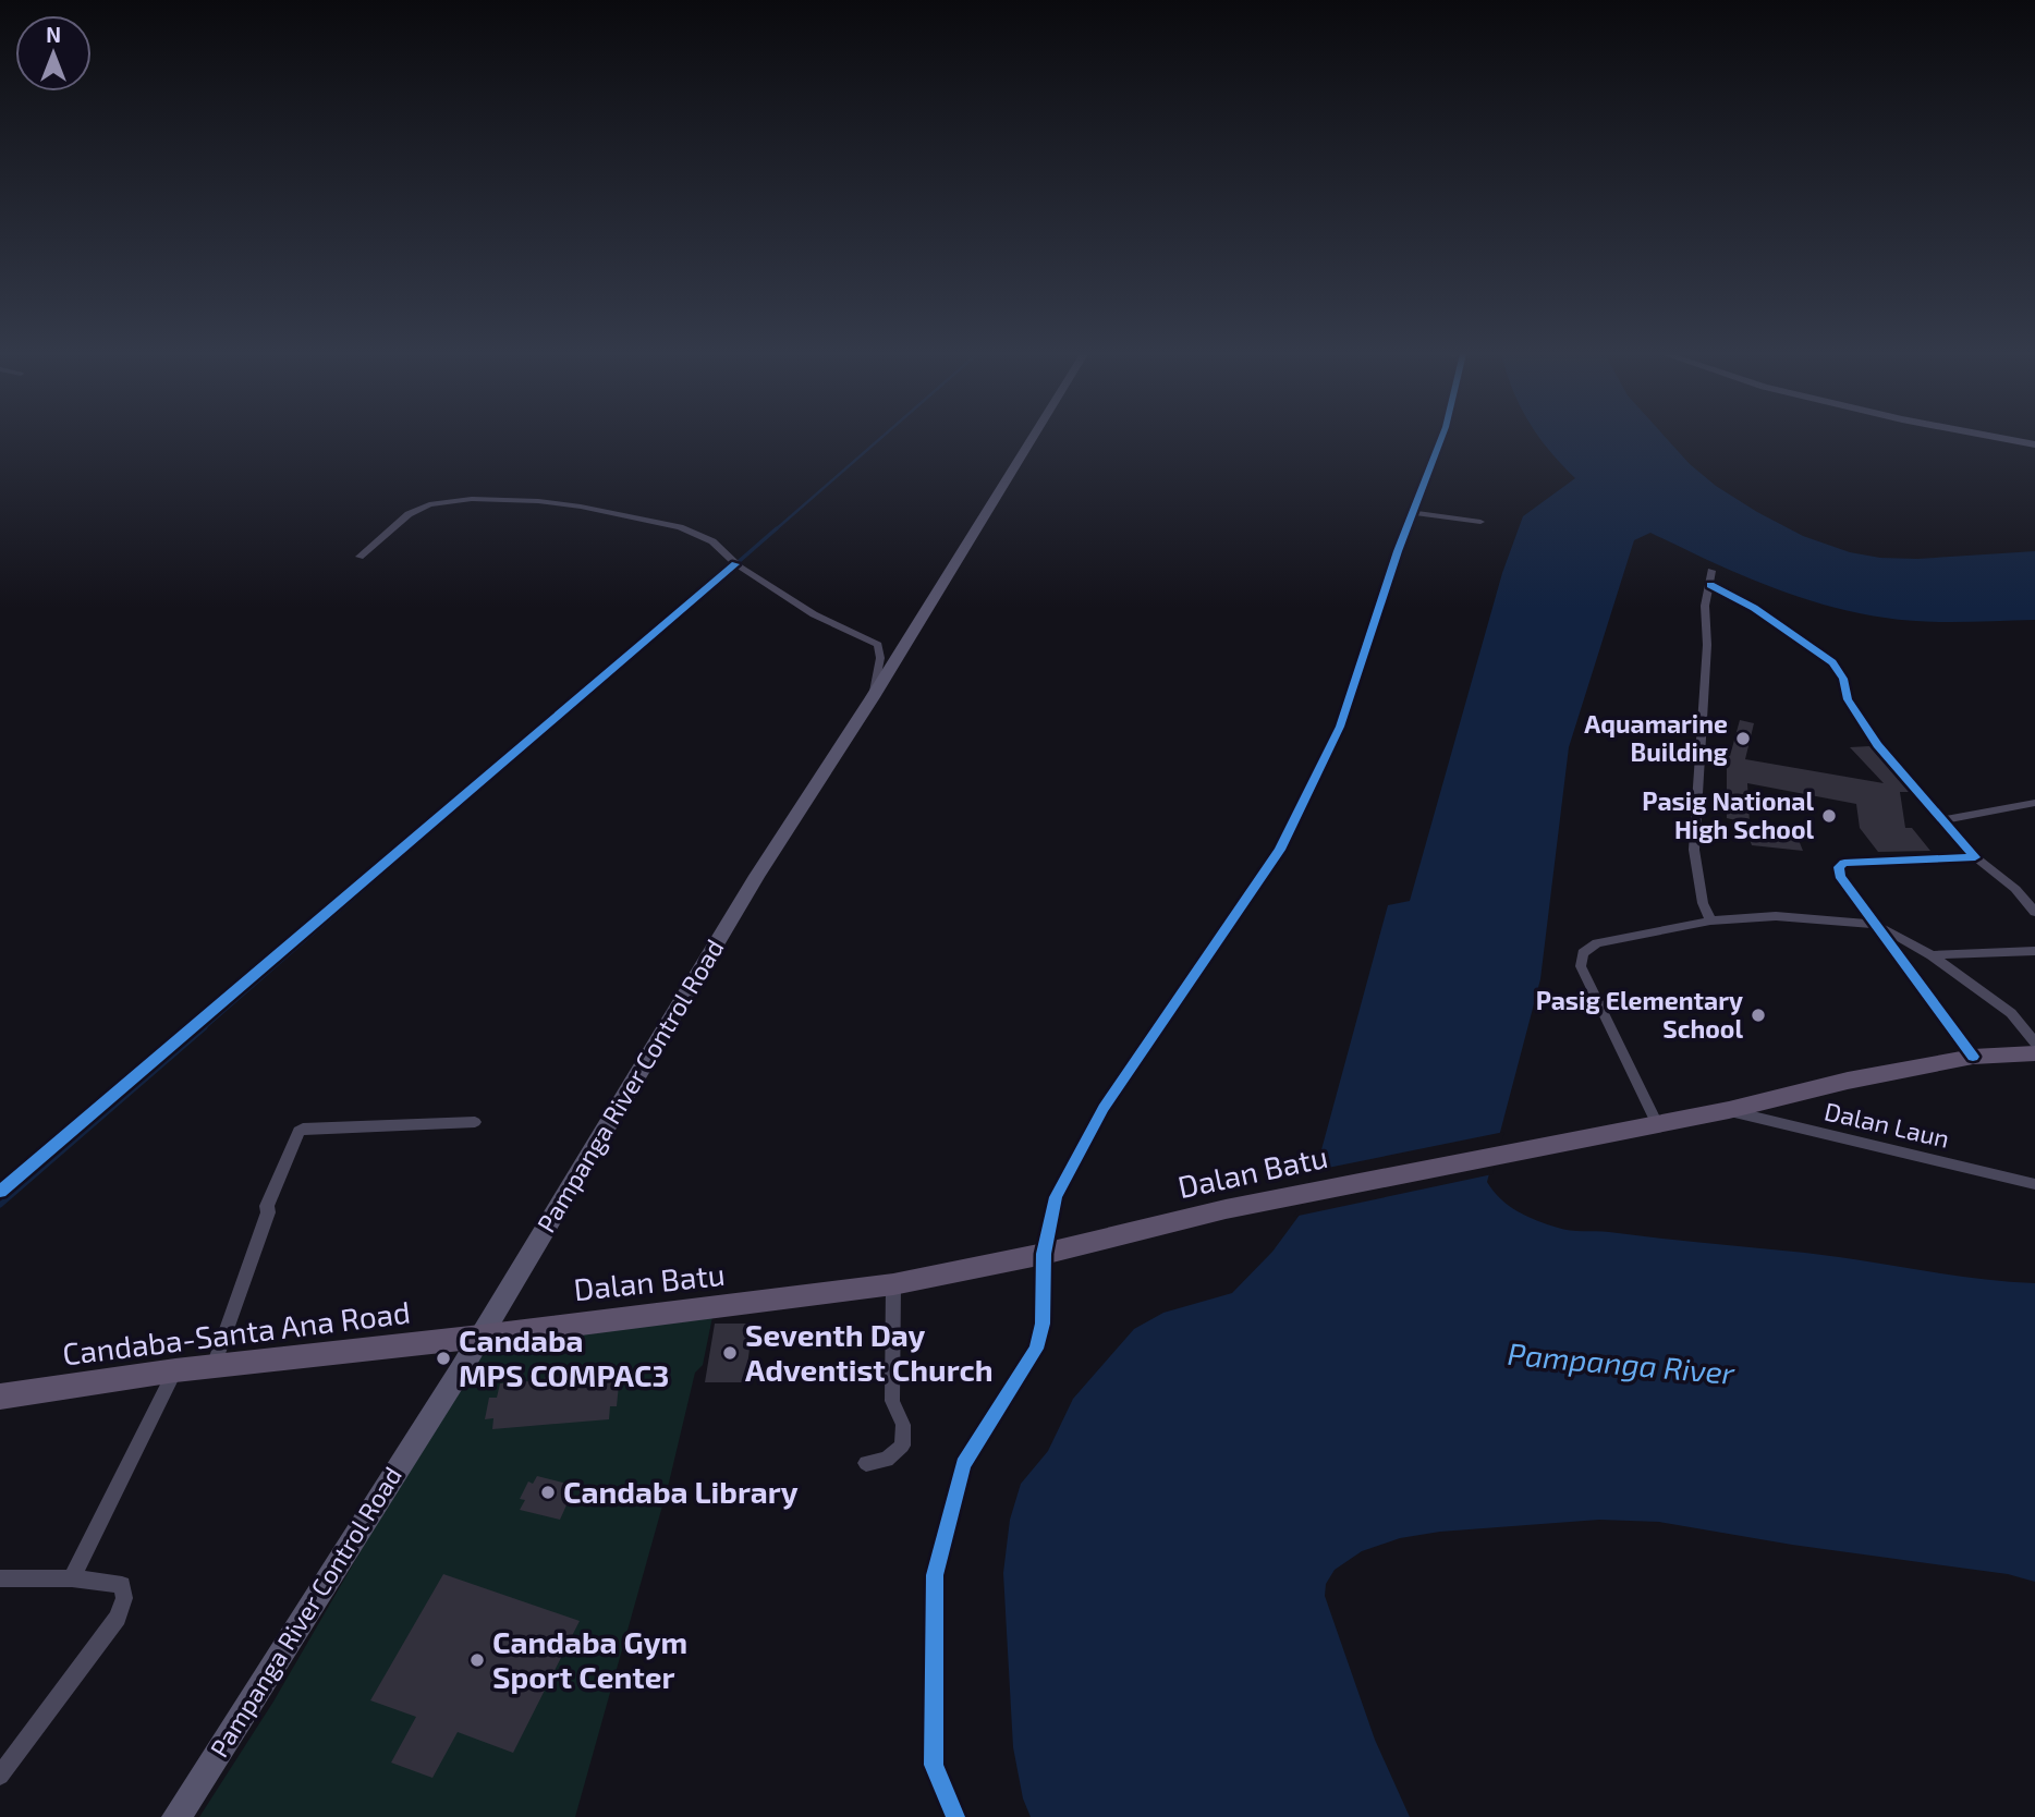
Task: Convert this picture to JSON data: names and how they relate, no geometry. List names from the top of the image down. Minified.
{"streets":{"main road":["Pampanga River Control Road","Dalan Batu","Candaba-Santa Ana Road"],"street":["Dalan Laun"]},"crossings":[["Pampanga River Control Road","Dalan Batu"],["Pampanga River Control Road","Candaba-Santa Ana Road"],["Dalan Laun","Dalan Batu"],["Dalan Batu","Candaba-Santa Ana Road"]],"water":["Pampanga River"],"places":["Aquamarine Building","Pasig National High School","Pasig Elementary School","Seventh Day Adventist Church","Candaba MPS COMPAC3","Candaba Library","Candaba Gym Sport Center"],"north":"top"}
